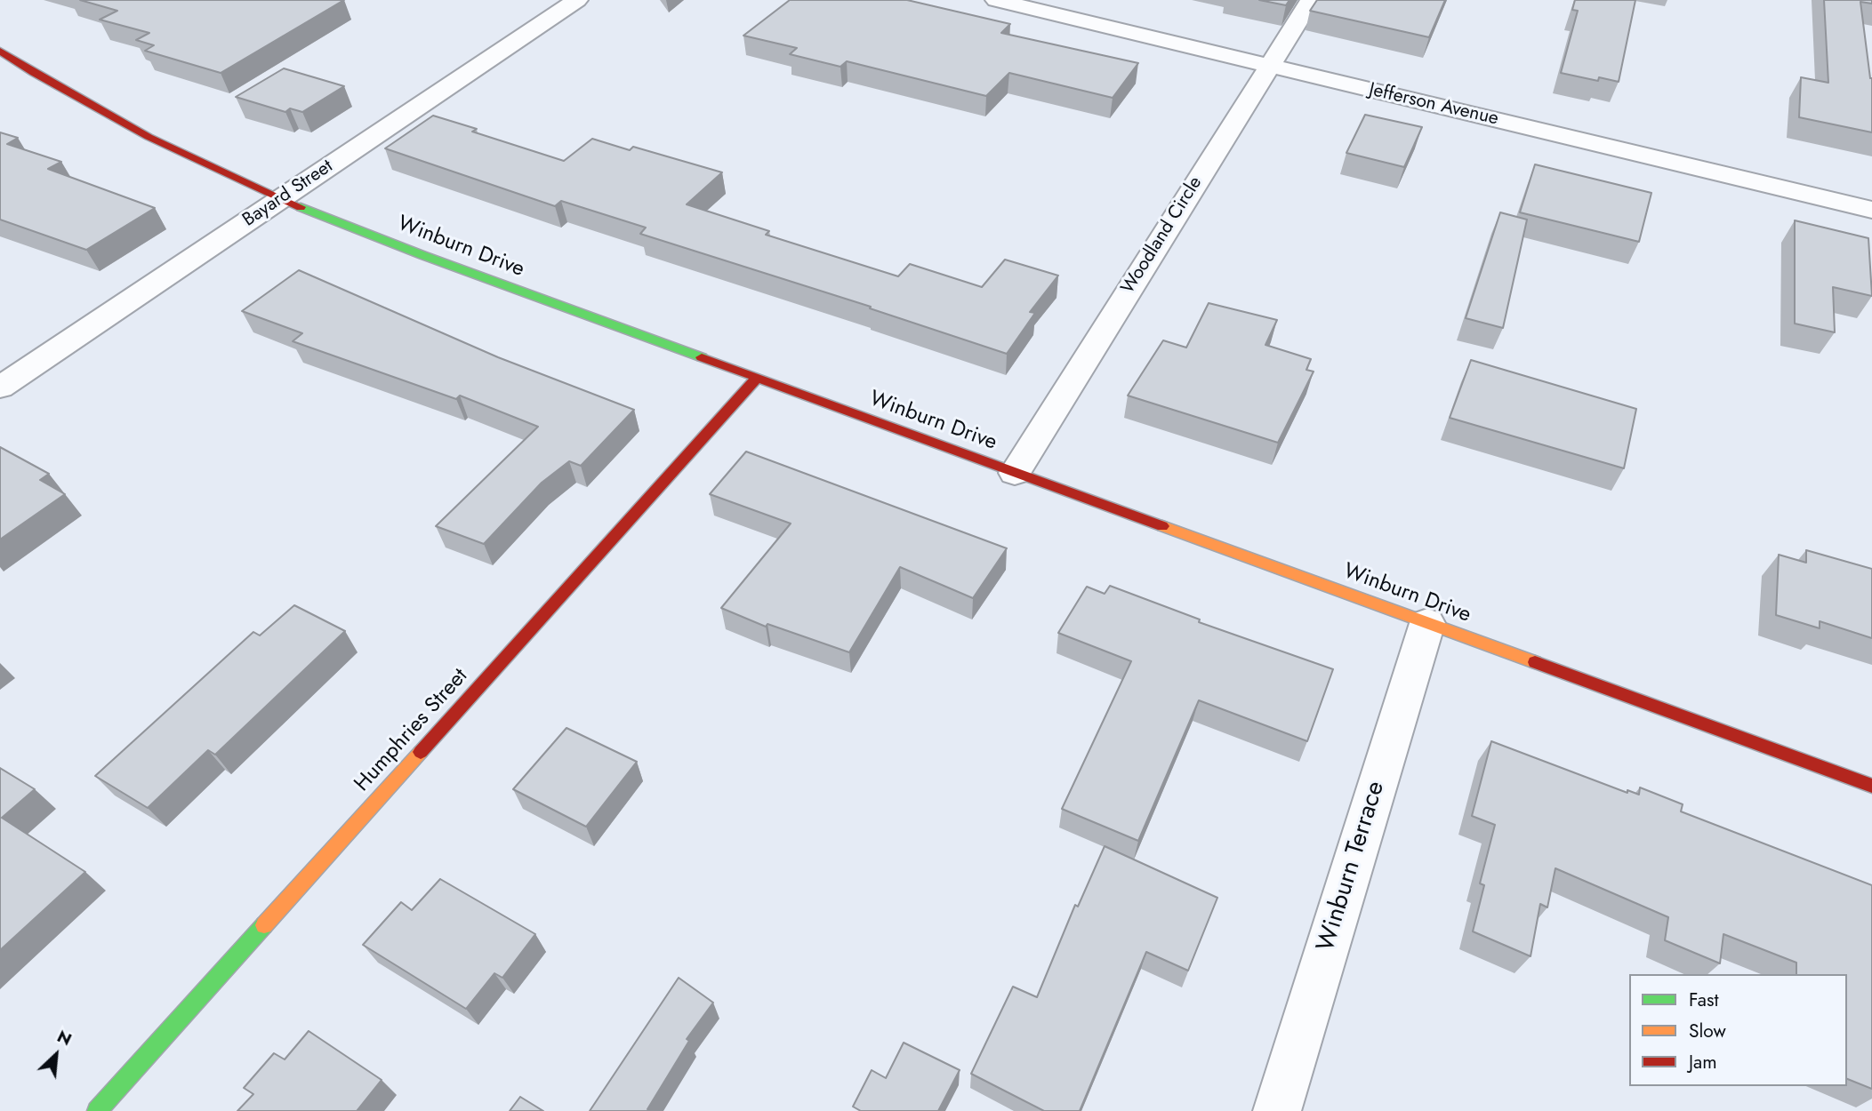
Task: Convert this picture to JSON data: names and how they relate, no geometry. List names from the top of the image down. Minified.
{"streets":{"street":["Jefferson Avenue","Bayard Street","Woodland Circle","Winburn Drive","Humphries Street","Winburn Terrace"]},"crossings":[["Jefferson Avenue","Woodland Circle"],["Bayard Street","Winburn Drive"],["Woodland Circle","Winburn Drive"],["Winburn Drive","Humphries Street"],["Winburn Drive","Winburn Terrace"]],"legend":["Fast","Slow","Jam"],"north":"top right"}
